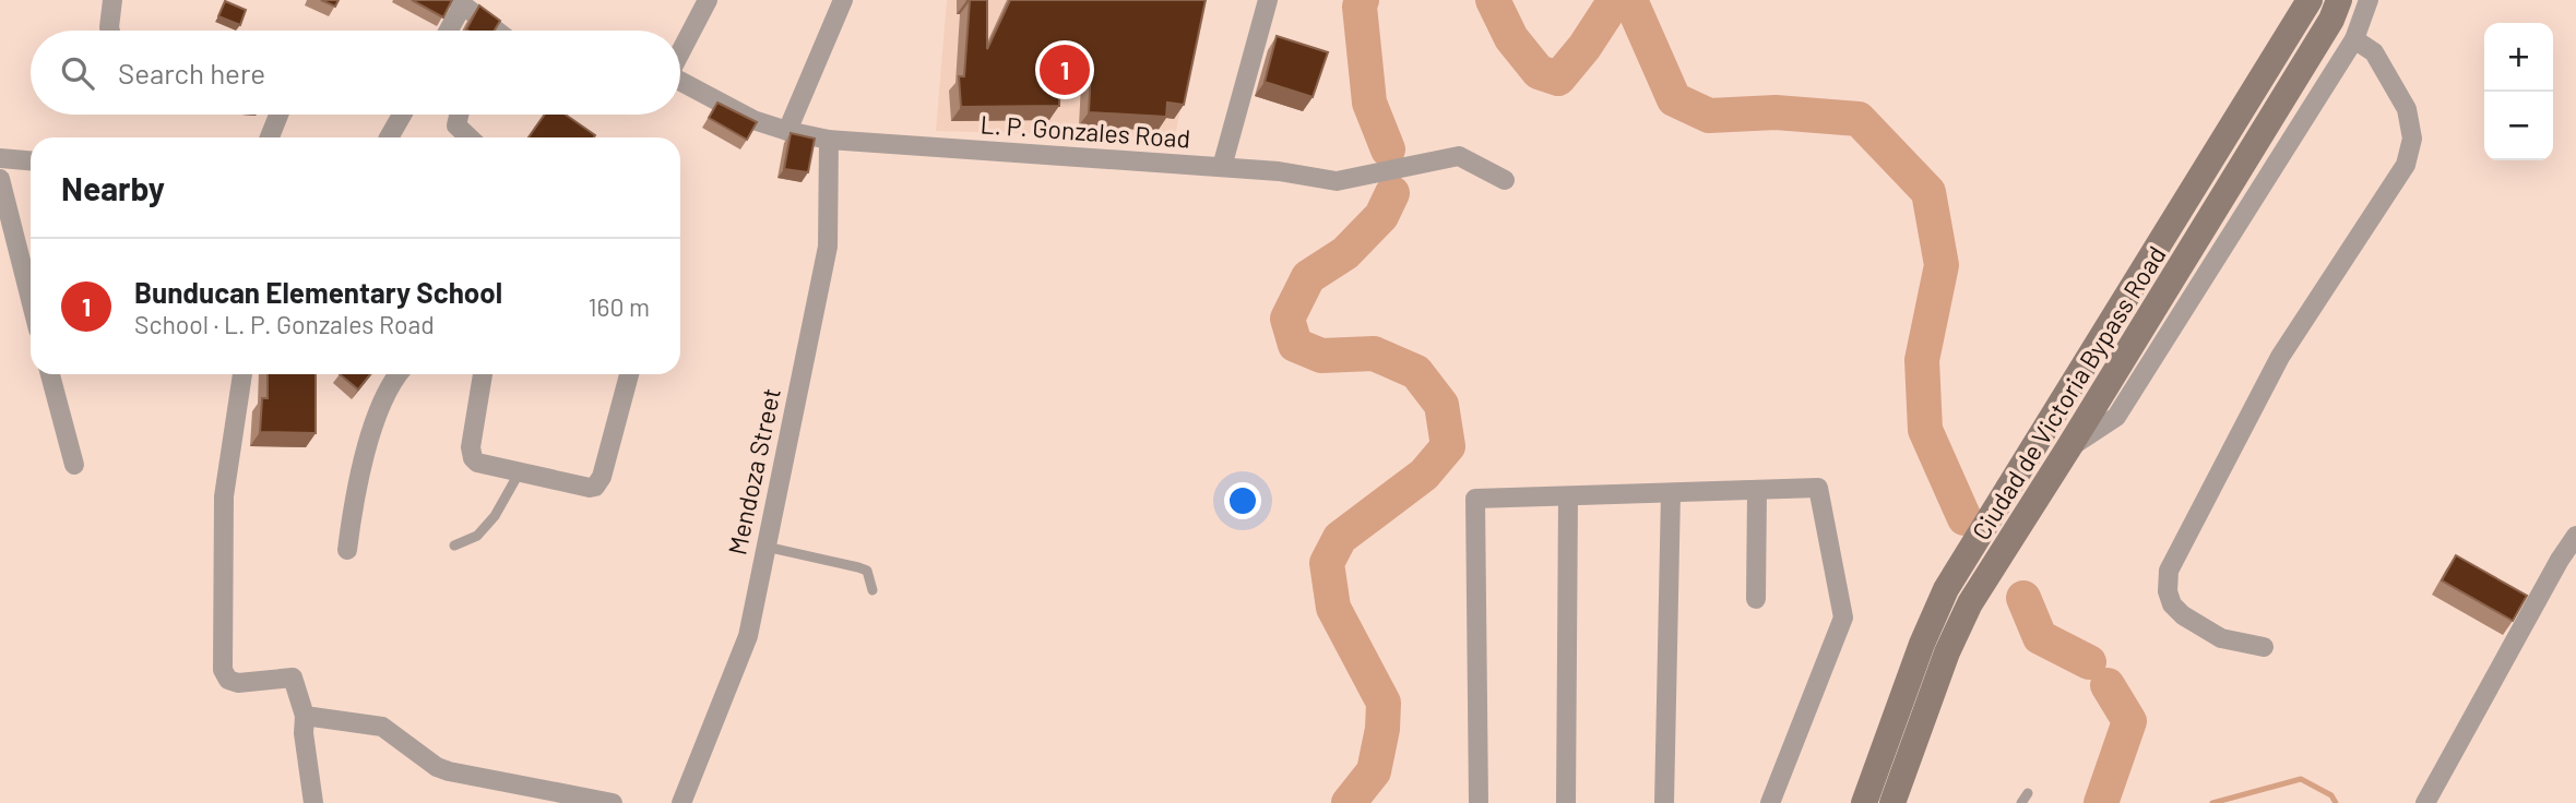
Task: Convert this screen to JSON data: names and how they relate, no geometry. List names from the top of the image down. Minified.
{"streets":{"main road":["Ciudad de Victoria Bypass Road"],"street":["L. P. Gonzales Road","Mendoza Street"]},"crossings":[["L. P. Gonzales Road","Mendoza Street"]],"page":{"map_buttons":["+","−"],"search":"Search here","pins":"1","heading":"Nearby","list":[{"mark":"1","name":"Bunducan Elementary School","note":"School · L. P. Gonzales Road","value":"160 m"}]}}
